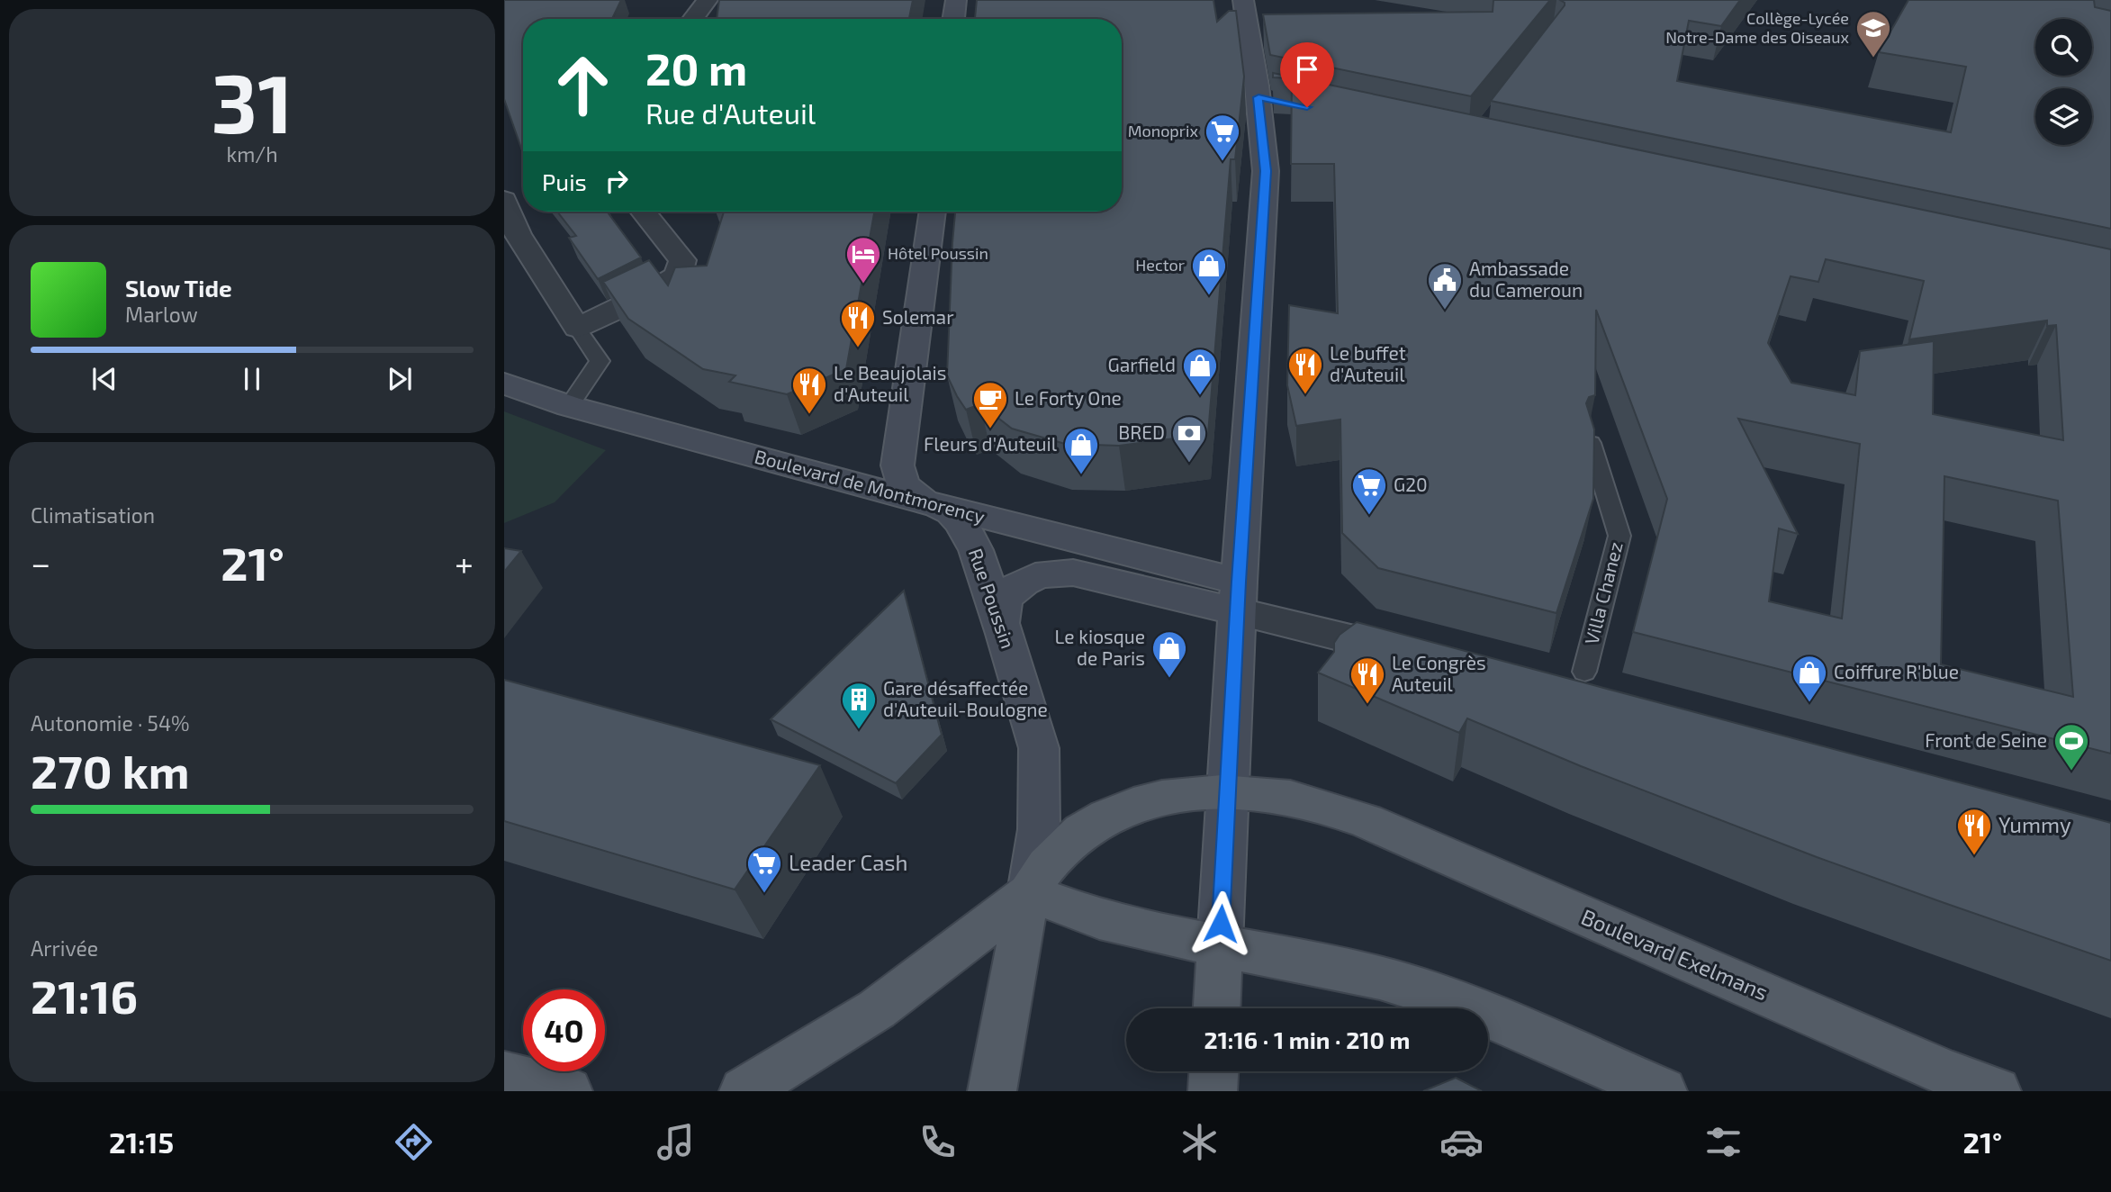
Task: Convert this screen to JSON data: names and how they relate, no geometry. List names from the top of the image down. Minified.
{"streets":{"main road":["Boulevard Exelmans"],"street":["Boulevard de Montmorency","Rue Poussin"],"lane":["Villa Chanez"]},"crossings":[["Boulevard de Montmorency","Rue Poussin"],["Rue Poussin","Boulevard Exelmans"]],"places":{"school or university":["Collège-Lycée Notre-Dame des Oiseaux"],"supermarket":["Monoprix","G20","Leader Cash"],"hotel":["Hôtel Poussin"],"shop":["Hector","Garfield","Fleurs d'Auteuil","Le kiosque de Paris","Coiffure R'blue"],"public building":["Ambassade du Cameroun"],"restaurant":["Solemar","Le buffet d'Auteuil","Le Beaujolais d'Auteuil","Le Congrès Auteuil","Yummy"],"cafe":["Le Forty One"],"bank":["BRED"],"building":["Gare désaffectée d'Auteuil-Boulogne"],"sports":["Front de Seine"]},"page":{"tile":[["31","km/h"],"Climatisation",["Autonomie · 54%","270 km"],["Arrivée","21:16"]],"turn":["20 m","Rue d'Auteuil"],"then":"Puis","song":["Slow Tide","Marlow"],"heat":["−","21°","+"],"limit":"40","trip":"21:16 · 1 min · 210 m","tabs":["21:15","21°"]}}
